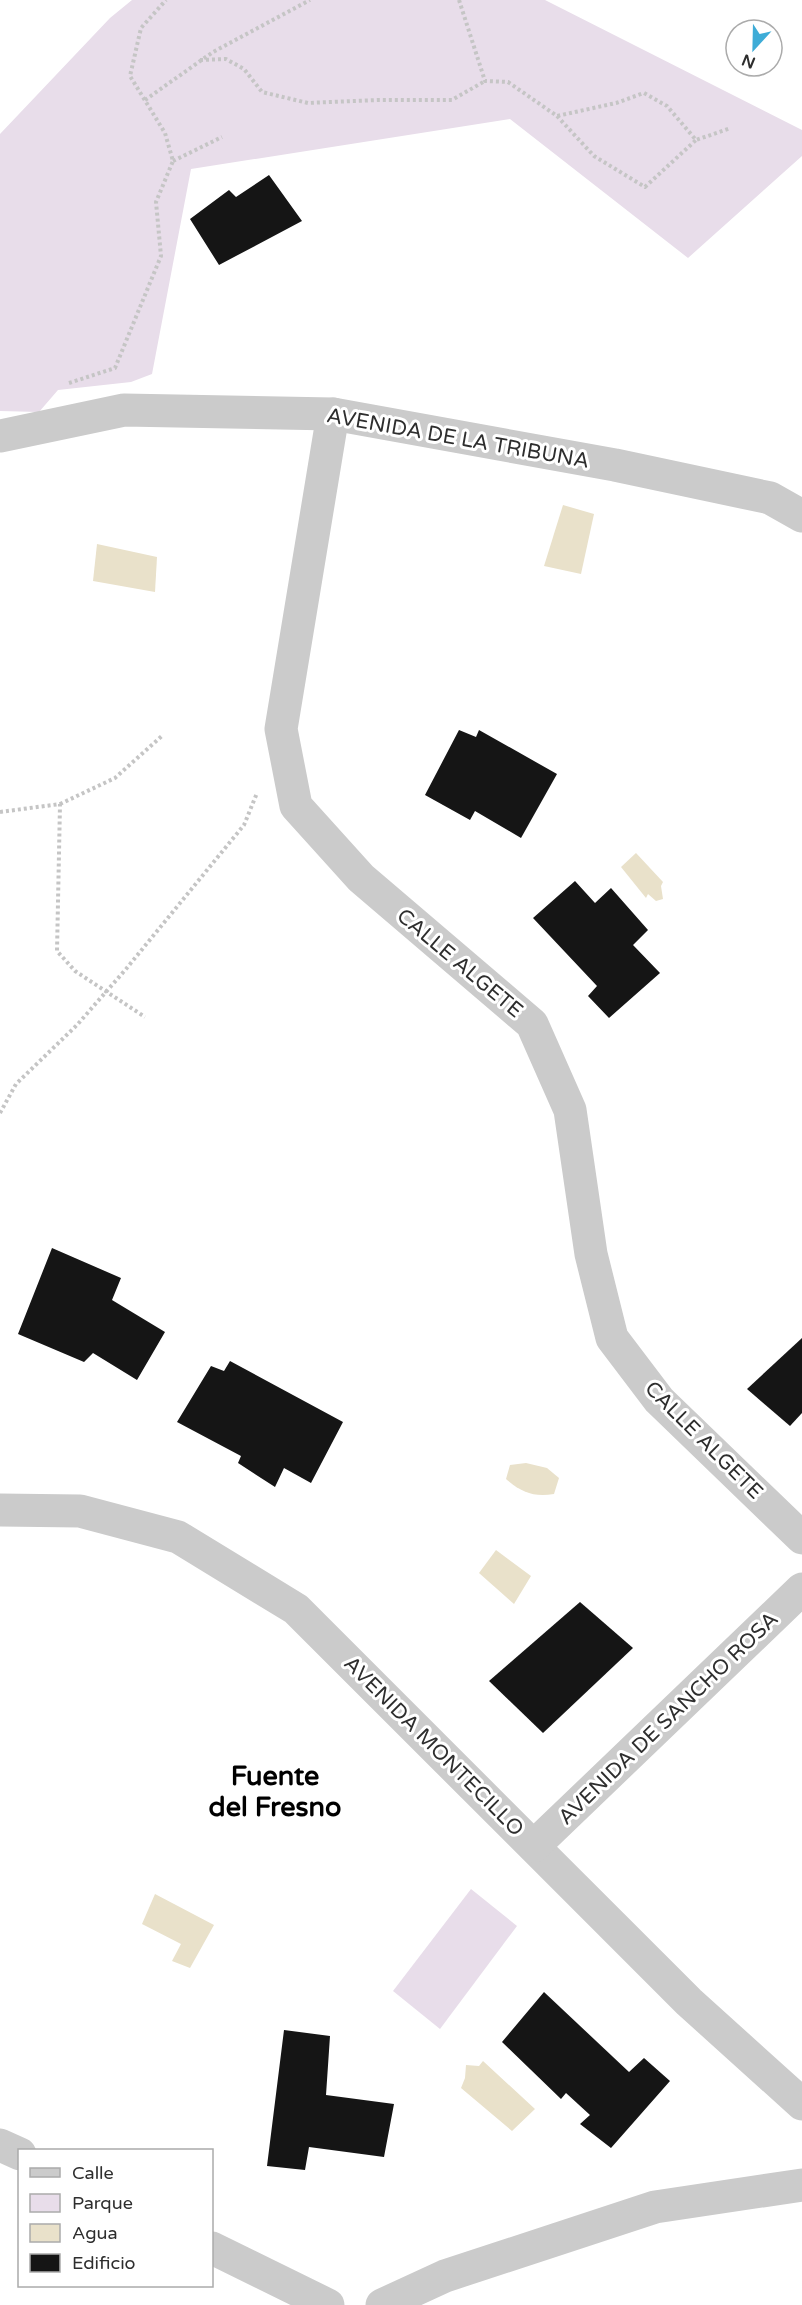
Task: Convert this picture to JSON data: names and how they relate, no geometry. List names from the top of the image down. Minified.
{"streets":{"street":["AVENIDA DE LA TRIBUNA","CALLE ALGETE","AVENIDA DE SANCHO ROSA","AVENIDA MONTECILLO"]},"crossings":[["AVENIDA DE LA TRIBUNA","CALLE ALGETE"],["AVENIDA DE SANCHO ROSA","AVENIDA MONTECILLO"]],"districts":["Fuente del Fresno"],"legend":["Calle","Parque","Agua","Edificio"],"north":"bottom"}
